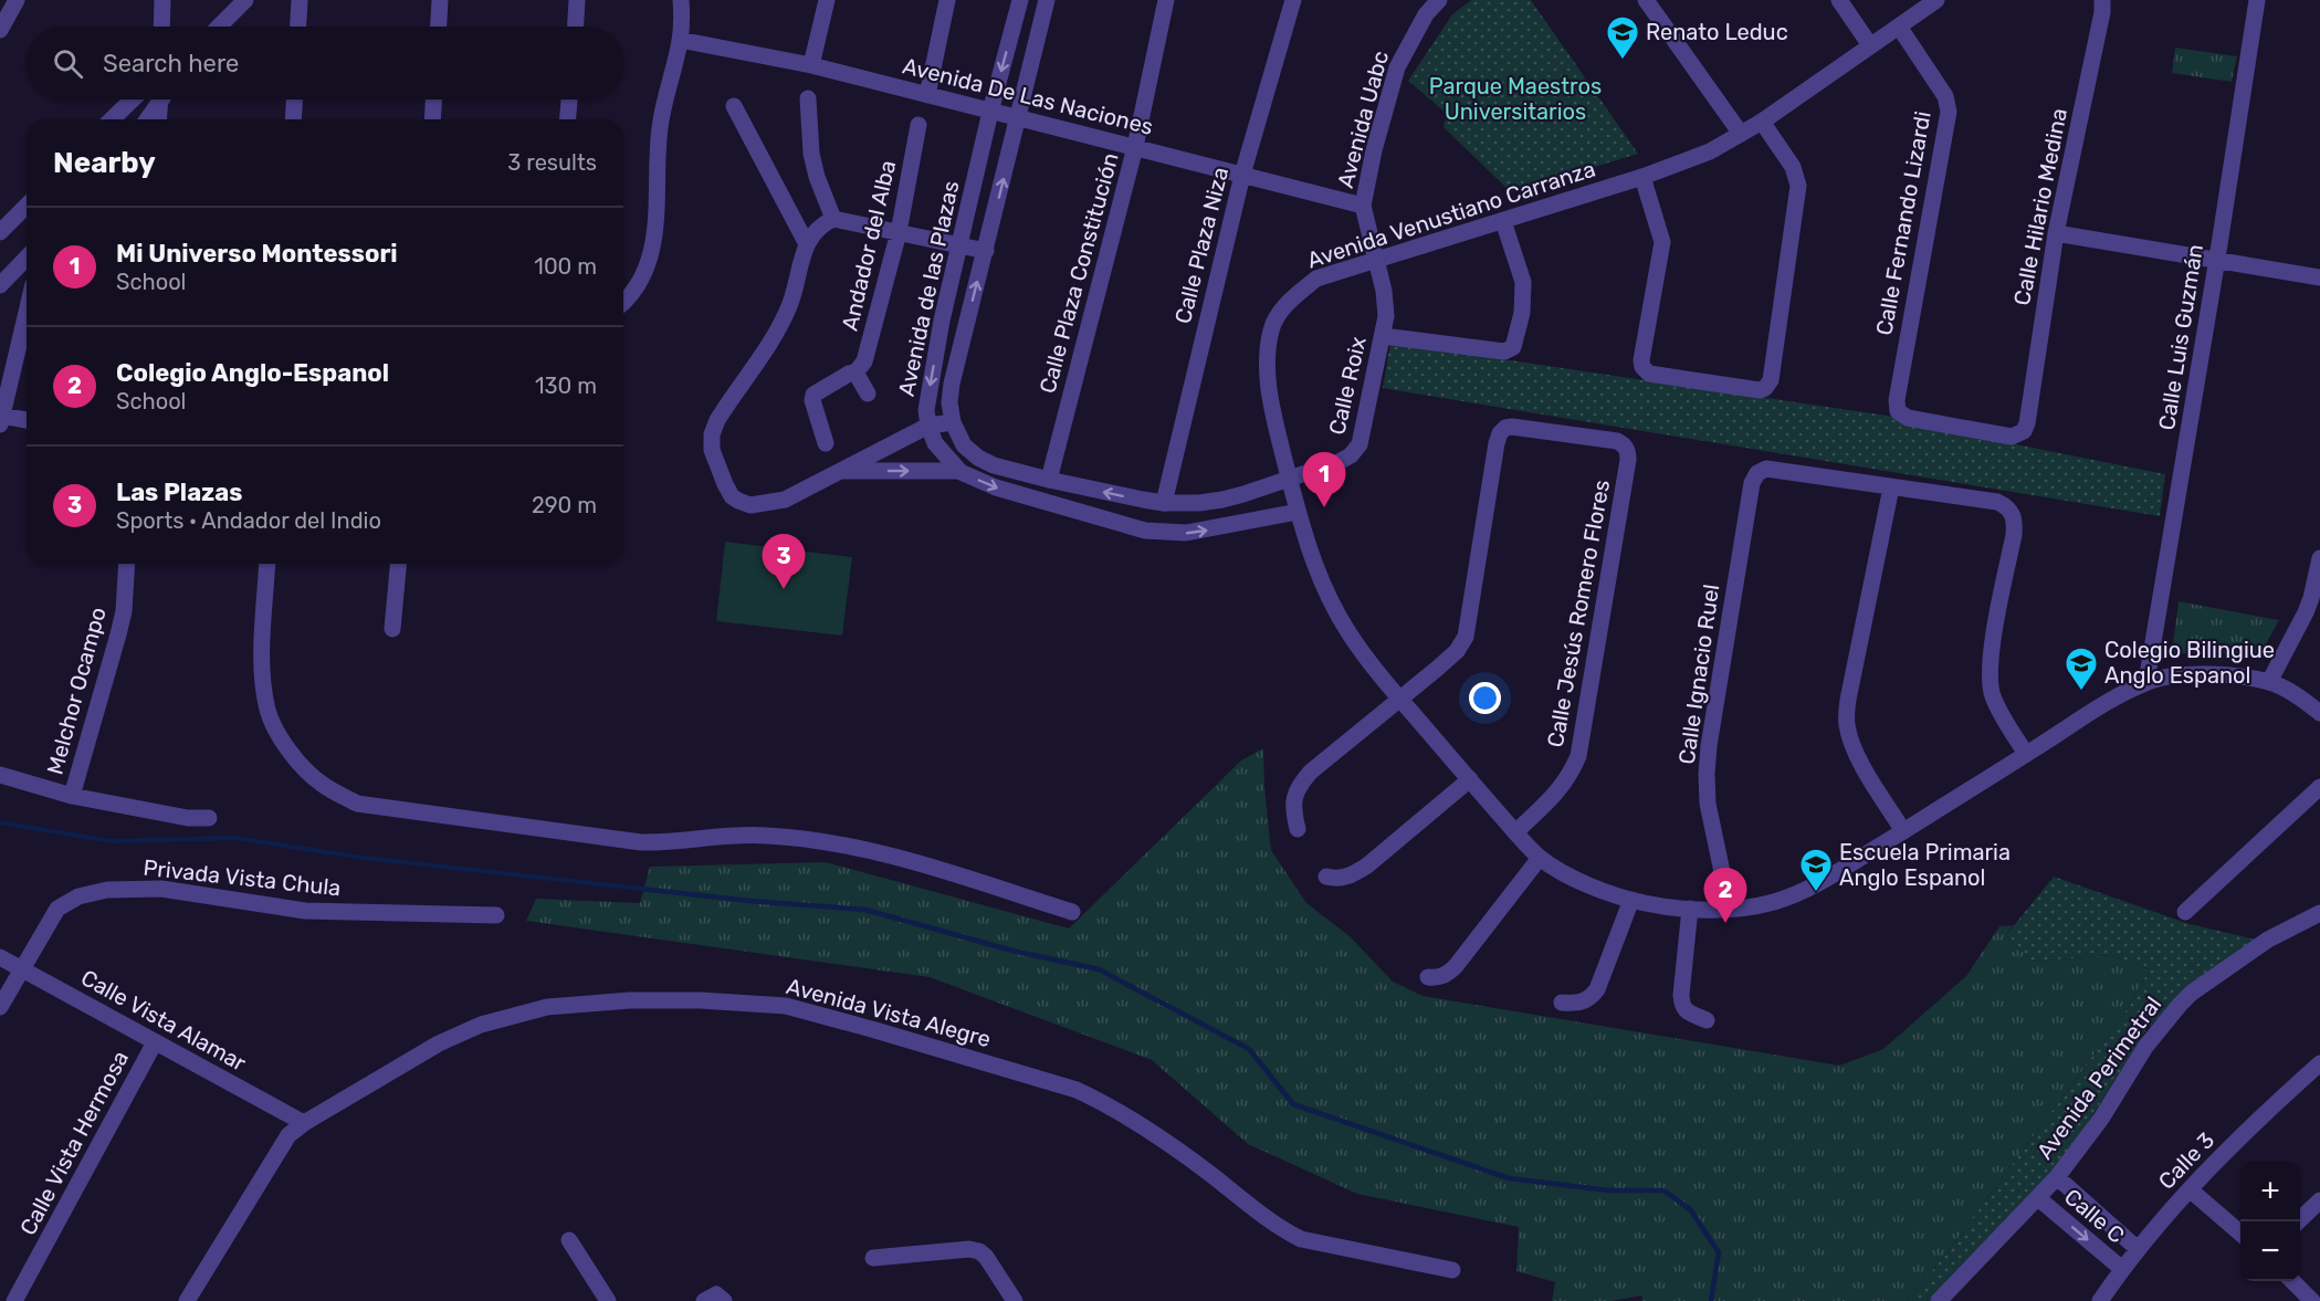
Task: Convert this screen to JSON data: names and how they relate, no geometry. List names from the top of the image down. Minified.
{"streets":{"street":["Avenida De Las Naciones","Avenida Uabc","Calle Hilario Medina","Avenida Venustiano Carranza","Calle Fernando Lizardi","Andador del Alba","Calle Plaza Niza","Calle Plaza Constitución","Avenida de las Plazas","Calle Luis Guzmán","Calle Roix","Calle Jesús Romero Flores","Calle Ignacio Ruel","Melchor Ocampo","Privada Vista Chula","Avenida Vista Alegre","Calle Vista Alamar","Avenida Perimetral","Calle Vista Hermosa","Calle 3","Calle C"]},"crossings":[["Avenida De Las Naciones","Avenida Uabc"],["Avenida De Las Naciones","Calle Plaza Niza"],["Avenida De Las Naciones","Calle Plaza Constitución"],["Avenida De Las Naciones","Avenida de las Plazas"],["Avenida Uabc","Avenida Venustiano Carranza"],["Avenida Uabc","Calle Roix"],["Calle Hilario Medina","Calle Fernando Lizardi"],["Avenida Venustiano Carranza","Calle Fernando Lizardi"],["Avenida Venustiano Carranza","Avenida de las Plazas"],["Avenida Venustiano Carranza","Calle Luis Guzmán"],["Avenida Venustiano Carranza","Calle Roix"],["Avenida Venustiano Carranza","Calle Jesús Romero Flores"],["Avenida Venustiano Carranza","Calle Ignacio Ruel"],["Calle Plaza Niza","Avenida de las Plazas"],["Calle Plaza Constitución","Avenida de las Plazas"],["Avenida de las Plazas","Calle Roix"],["Privada Vista Chula","Calle Vista Alamar"],["Avenida Vista Alegre","Calle Vista Alamar"],["Calle Vista Alamar","Calle Vista Hermosa"],["Avenida Perimetral","Calle C"],["Calle 3","Calle C"]],"parks":["Parque Maestros Universitarios"],"places":{"school or university":["Renato Leduc","Colegio Bilingiue Anglo Espanol","Escuela Primaria Anglo Espanol"]},"page":{"search":"Search here","heading":["Nearby","3 results"],"list":[{"mark":"1","name":"Mi Universo Montessori","note":"School","value":"100 m"},{"mark":"2","name":"Colegio Anglo-Espanol","note":"School","value":"130 m"},{"mark":"3","name":"Las Plazas","note":"Sports · Andador del Indio","value":"290 m"}],"pins":["1","3","2"],"map_buttons":["+","−"]}}
